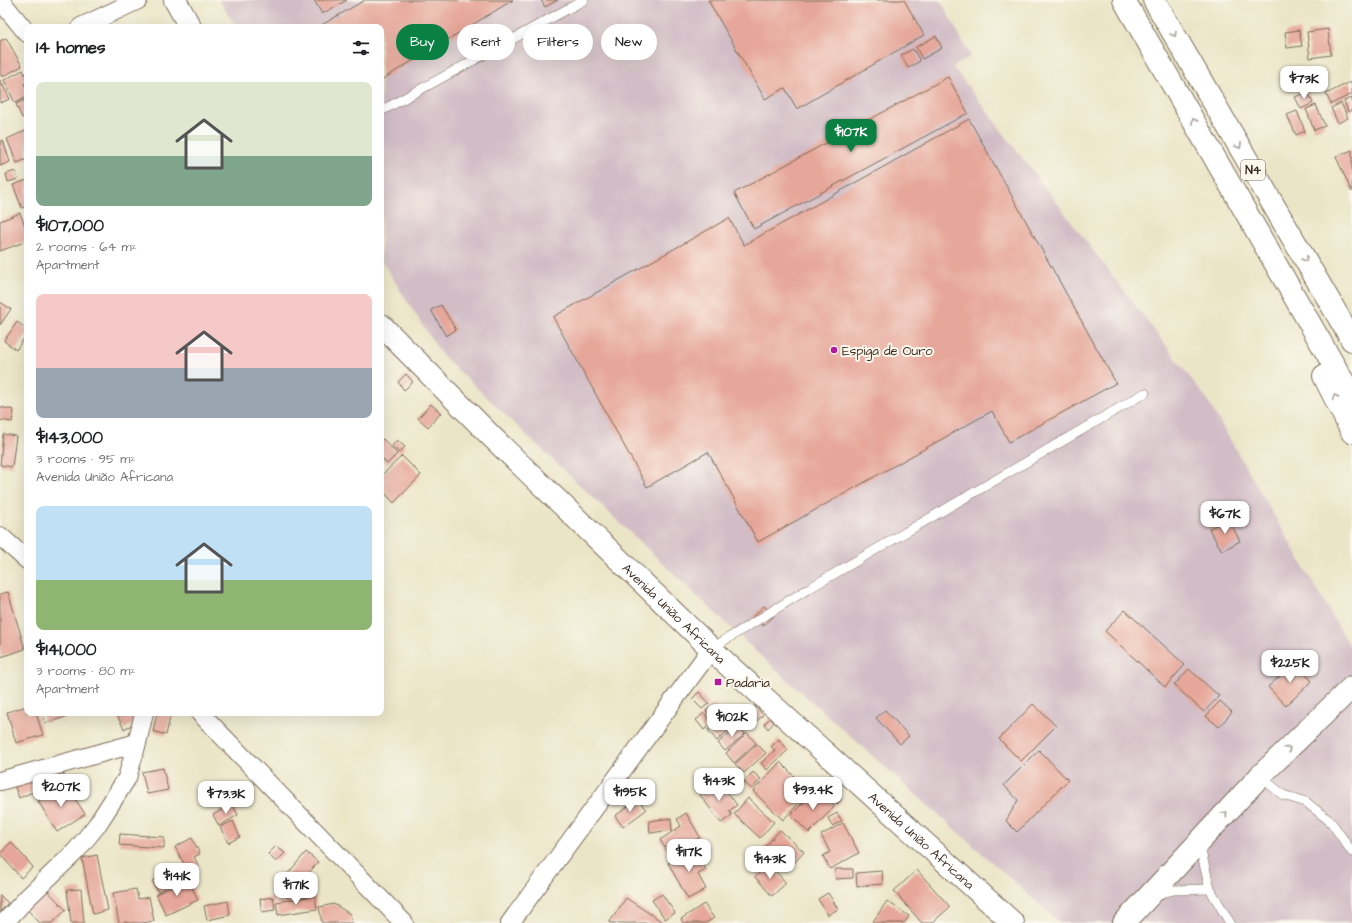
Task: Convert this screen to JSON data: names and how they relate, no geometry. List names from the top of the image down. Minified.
{"streets":{"main road":["N4","Avenida União Africana"]},"places":{"other":["Espiga de Ouro"],"transit":["Padaria"]},"page":{"chip":["Buy","Rent","Filters","New"],"heading":"14 homes","price":["$73K","$107K","$67K","$225K","$102K","$143K","$207K","$93.4K","$195K","$73.3K","$117K","$143K","$141K","$171K"],"list":[{"name":"$107,000","note":"2 rooms · 64 m² · Apartment"},{"name":"$143,000","note":"3 rooms · 95 m² · Avenida União Africana"},{"name":"$141,000","note":"3 rooms · 80 m² · Apartment"}]}}
